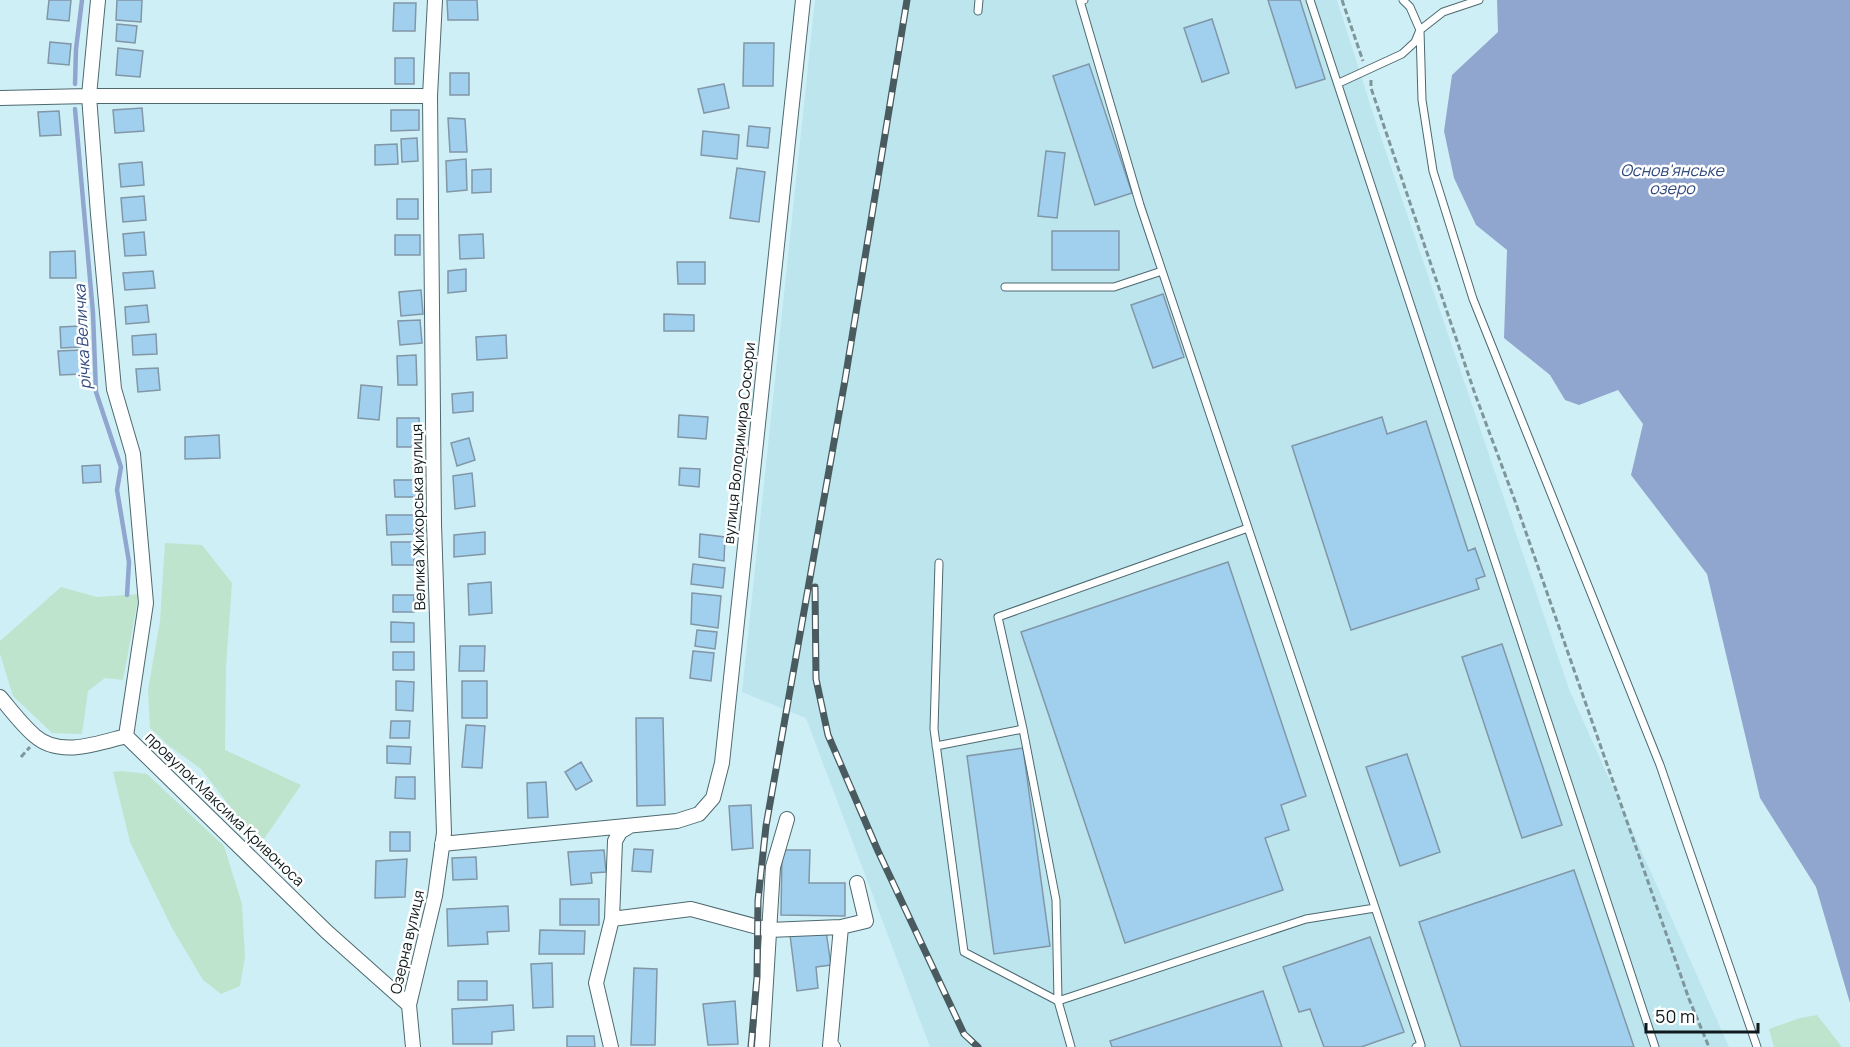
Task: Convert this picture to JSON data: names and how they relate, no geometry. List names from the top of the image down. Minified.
{"streets":{"street":["вулиця Володимира Сосюри","Велика Жихорська вулиця","провулок Максима Кривоноса","Озерна вулиця"]},"crossings":[["Велика Жихорська вулиця","Озерна вулиця"],["провулок Максима Кривоноса","Озерна вулиця"]],"water":["Основ'янське озеро","річка Величка"],"scale_bar":"50 m"}
